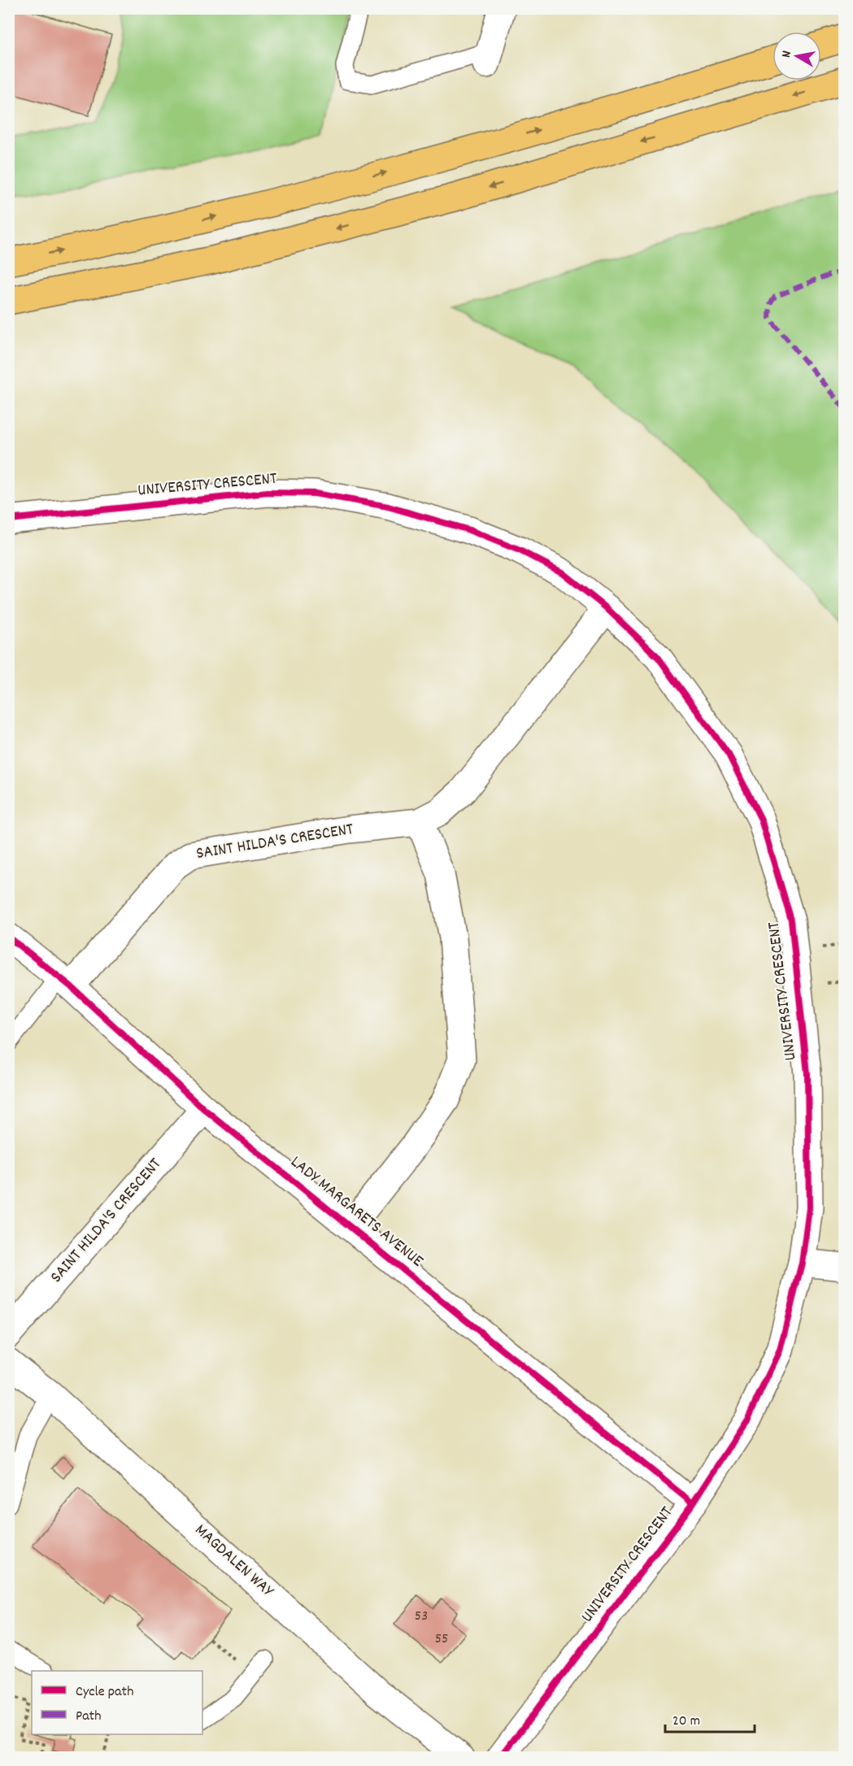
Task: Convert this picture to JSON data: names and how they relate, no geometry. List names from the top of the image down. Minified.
{"streets":{"street":["UNIVERSITY CRESCENT","SAINT HILDA'S CRESCENT","LADY MARGARETS AVENUE","MAGDALEN WAY"]},"crossings":[["UNIVERSITY CRESCENT","SAINT HILDA'S CRESCENT"],["UNIVERSITY CRESCENT","LADY MARGARETS AVENUE"],["SAINT HILDA'S CRESCENT","LADY MARGARETS AVENUE"]],"house_numbers":["53","55"],"legend":["Cycle path","Path"],"scale_bar":"20 m","north":"left"}
